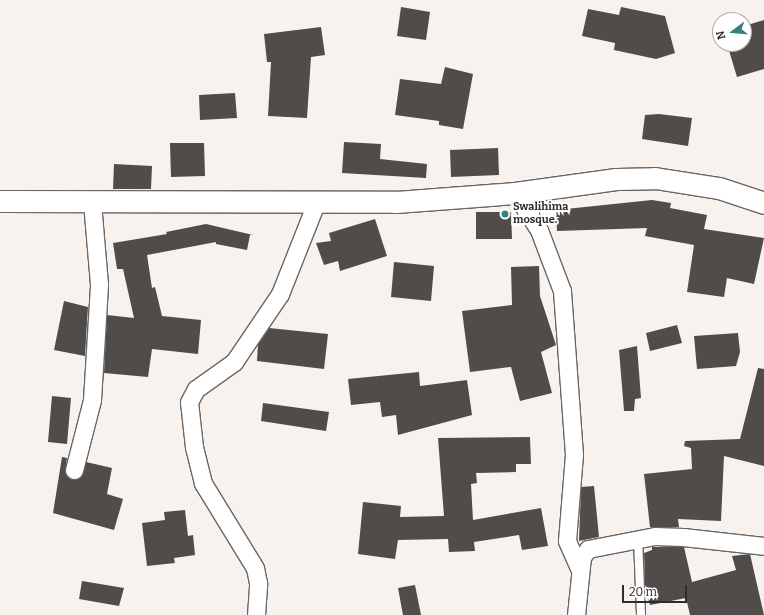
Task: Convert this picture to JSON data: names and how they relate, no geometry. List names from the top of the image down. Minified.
{"places":["Swalihima mosque."],"scale_bar":"20 m","north":"left"}
